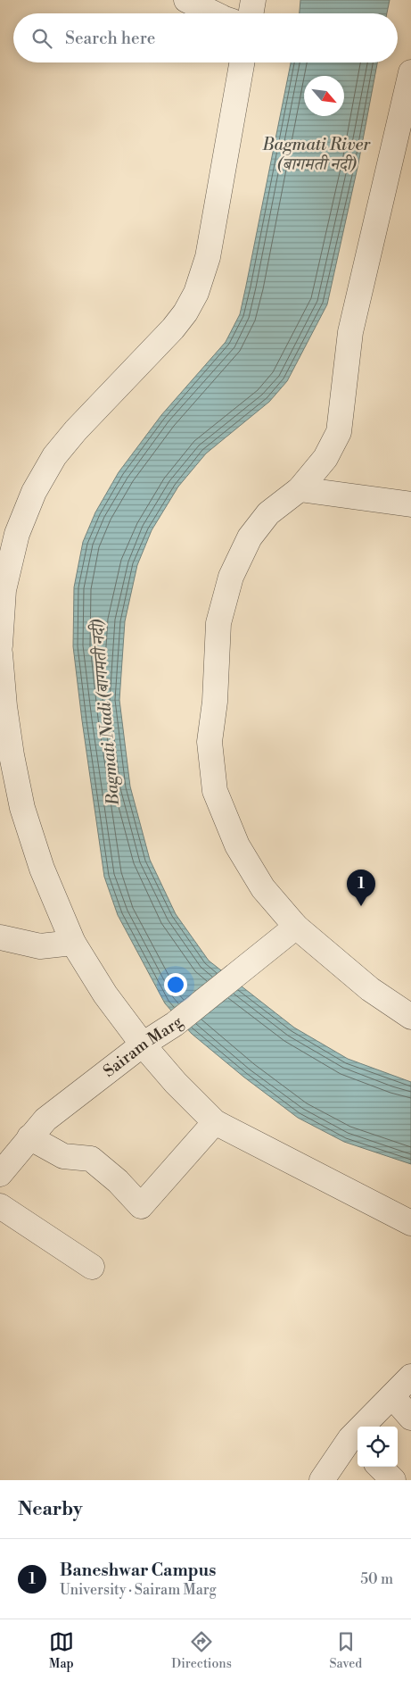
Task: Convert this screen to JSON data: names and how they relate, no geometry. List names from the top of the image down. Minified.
{"streets":{"street":["Sairam Marg"]},"water":["Bagmati River (बागमती नदी)","Bagmati Nadi (बागमती नदी)"],"north":"bottom right","page":{"search":"Search here","pins":"1","heading":"Nearby","list":[{"mark":"1","name":"Baneshwar Campus","note":"University · Sairam Marg","value":"50 m"}],"nav":["Map","Directions","Saved"]}}
